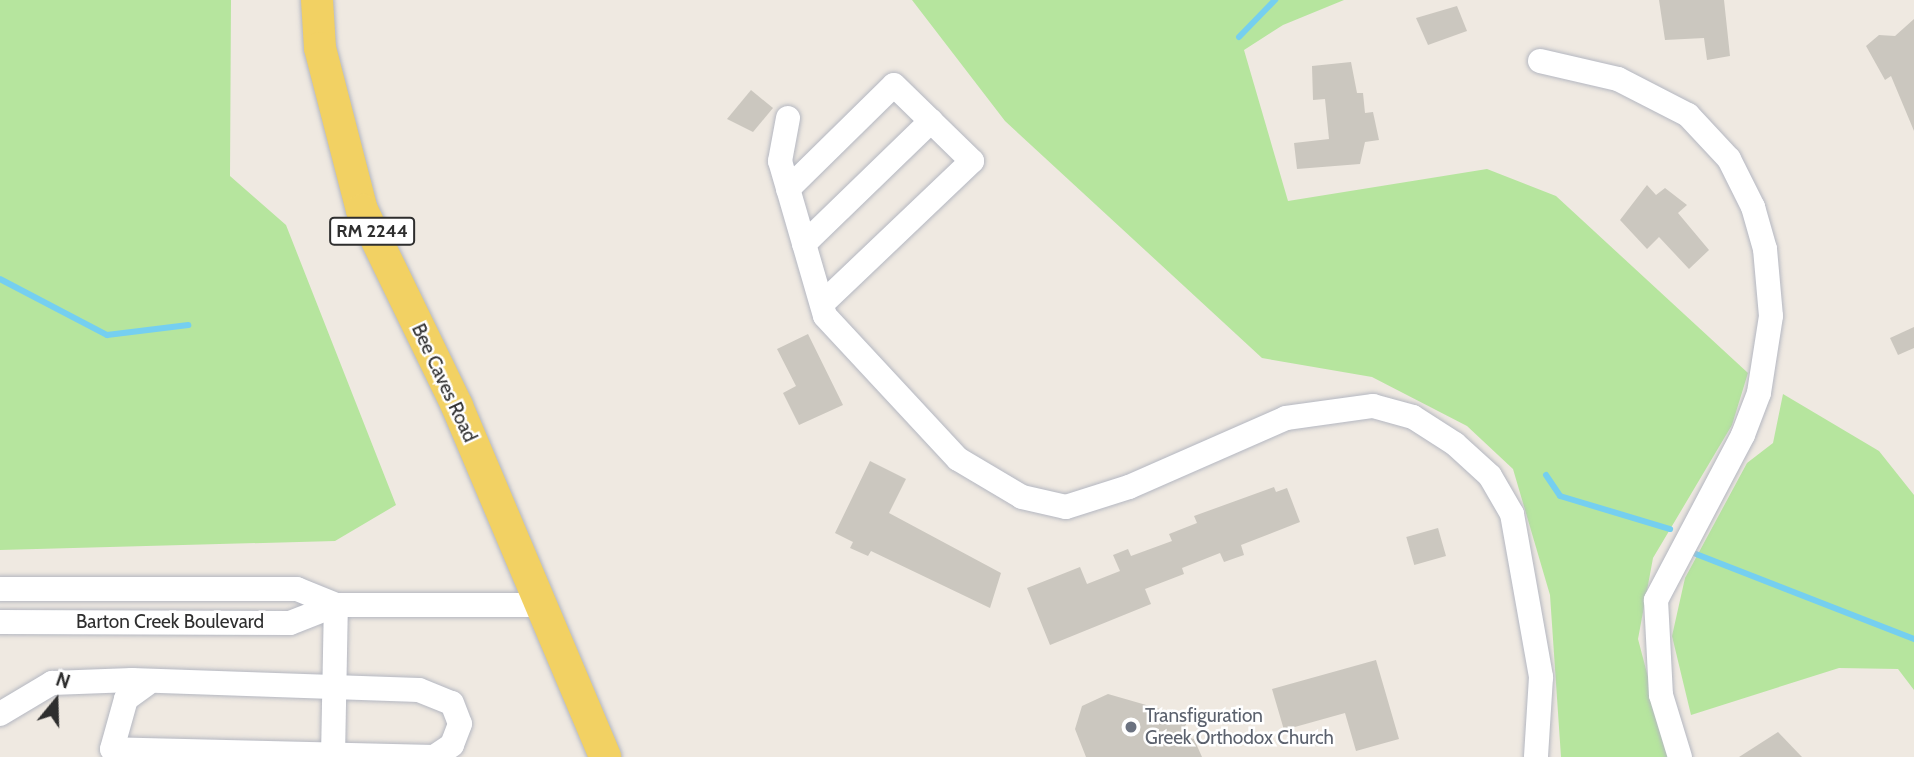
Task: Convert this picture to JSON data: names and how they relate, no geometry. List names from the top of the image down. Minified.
{"streets":{"main road":["RM 2244","Bee Caves Road"],"street":["Barton Creek Boulevard"]},"crossings":[["Bee Caves Road","Barton Creek Boulevard"]],"places":["Transfiguration Greek Orthodox Church"],"north":"top"}
